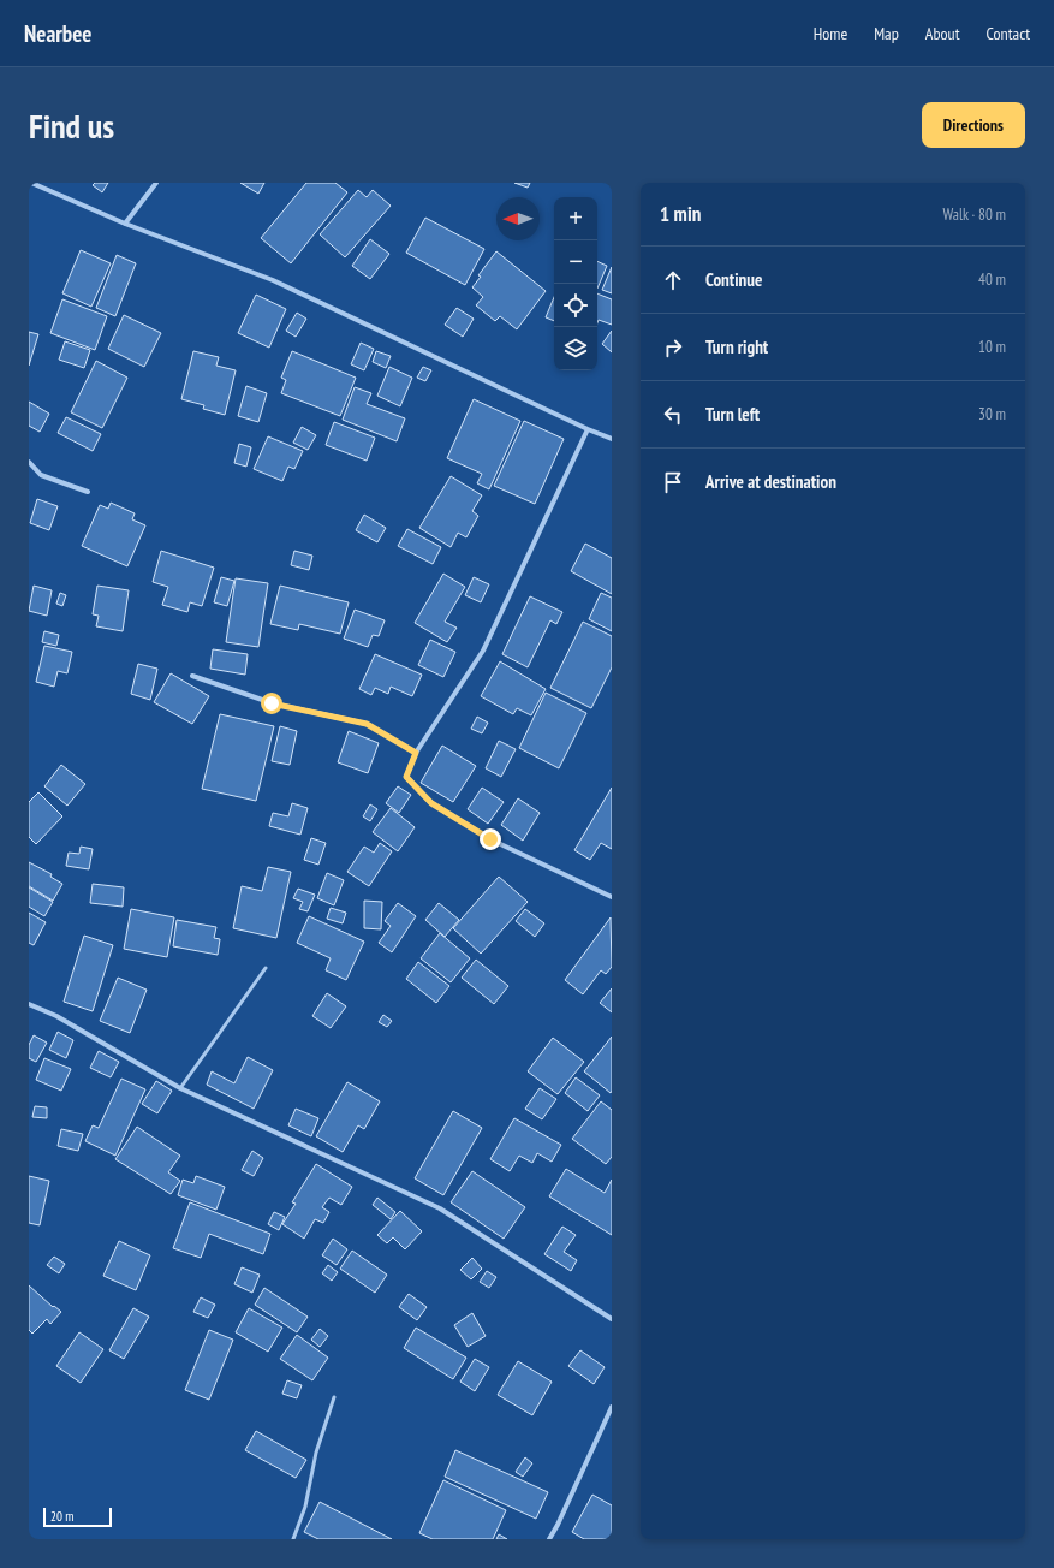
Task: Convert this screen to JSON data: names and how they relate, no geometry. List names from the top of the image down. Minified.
{"scale_bar":"20 m","north":"left","page":{"header":"Nearbee","nav":["Home","Map","About","Contact"],"buttons":"Directions","title":"Find us","heading":["1 min","Walk · 80 m"],"map_buttons":["+","−"],"list":[["Continue","40 m"],["Turn right","10 m"],["Turn left","30 m"],"Arrive at destination"],"scale":"20 m"}}
